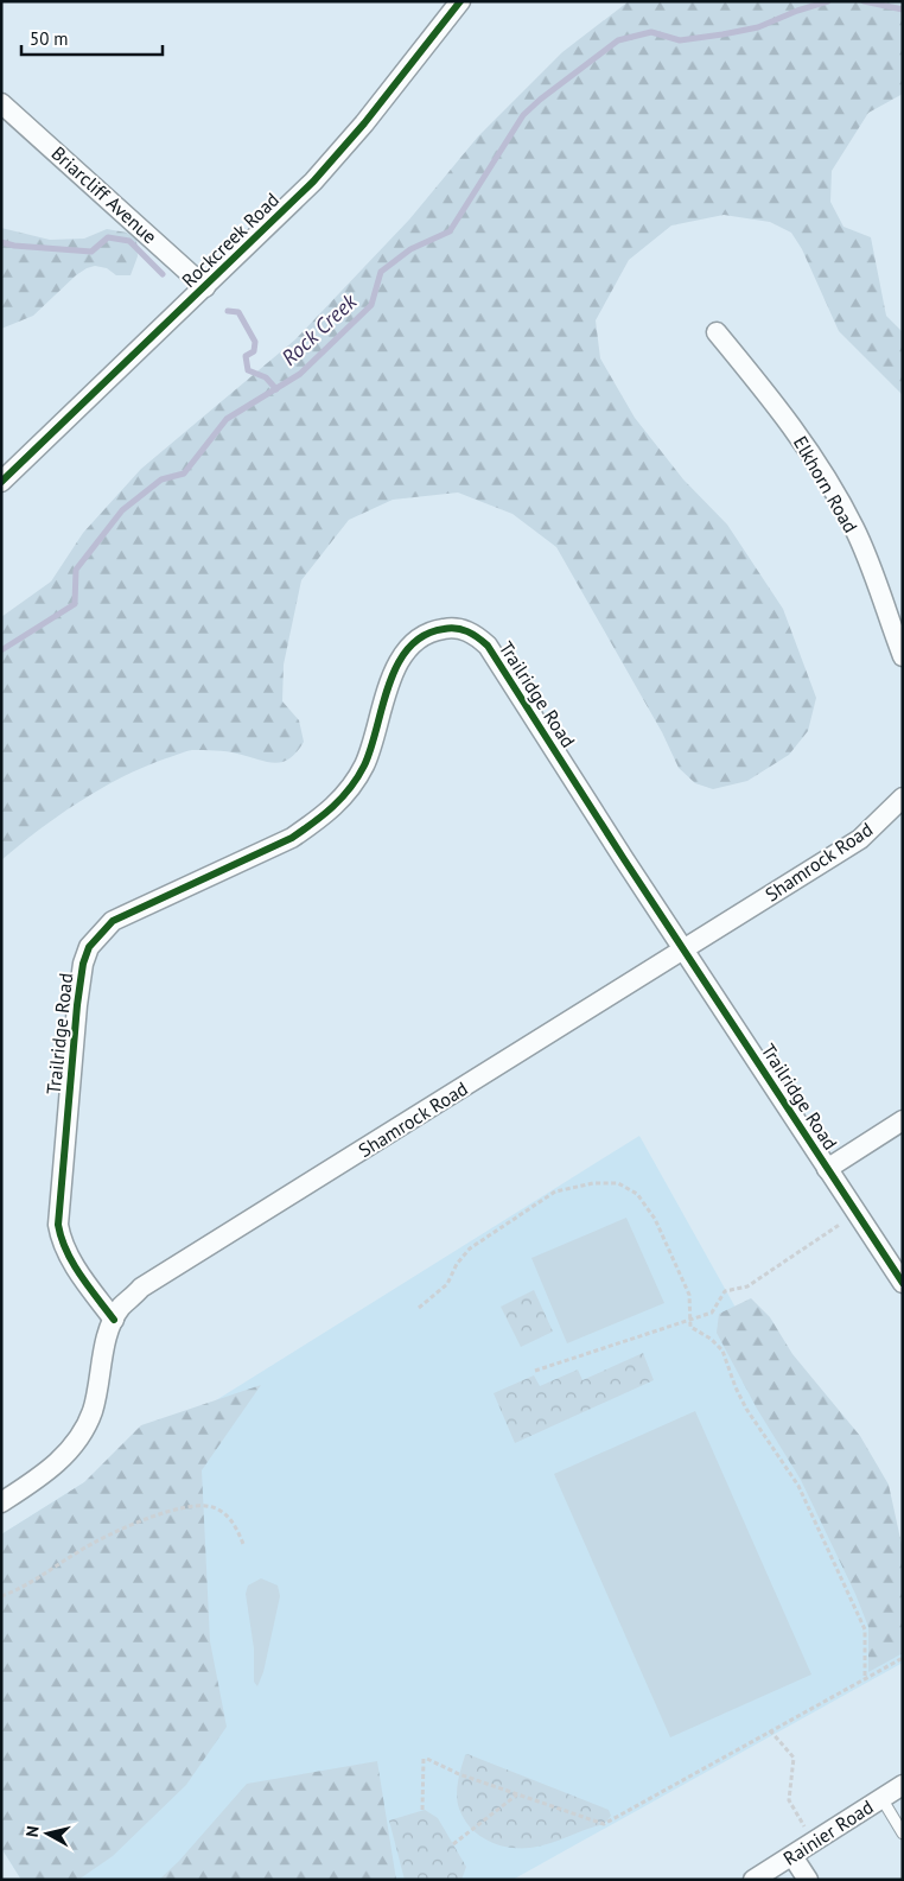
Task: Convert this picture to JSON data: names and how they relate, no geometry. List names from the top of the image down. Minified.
{"streets":{"street":["Briarcliff Avenue","Rockcreek Road","Elkhorn Road","Trailridge Road","Shamrock Road","Rainier Road"]},"crossings":[["Briarcliff Avenue","Rockcreek Road"],["Trailridge Road","Shamrock Road"]],"water":["Rock Creek"],"scale_bar":"50 m","north":"left"}
